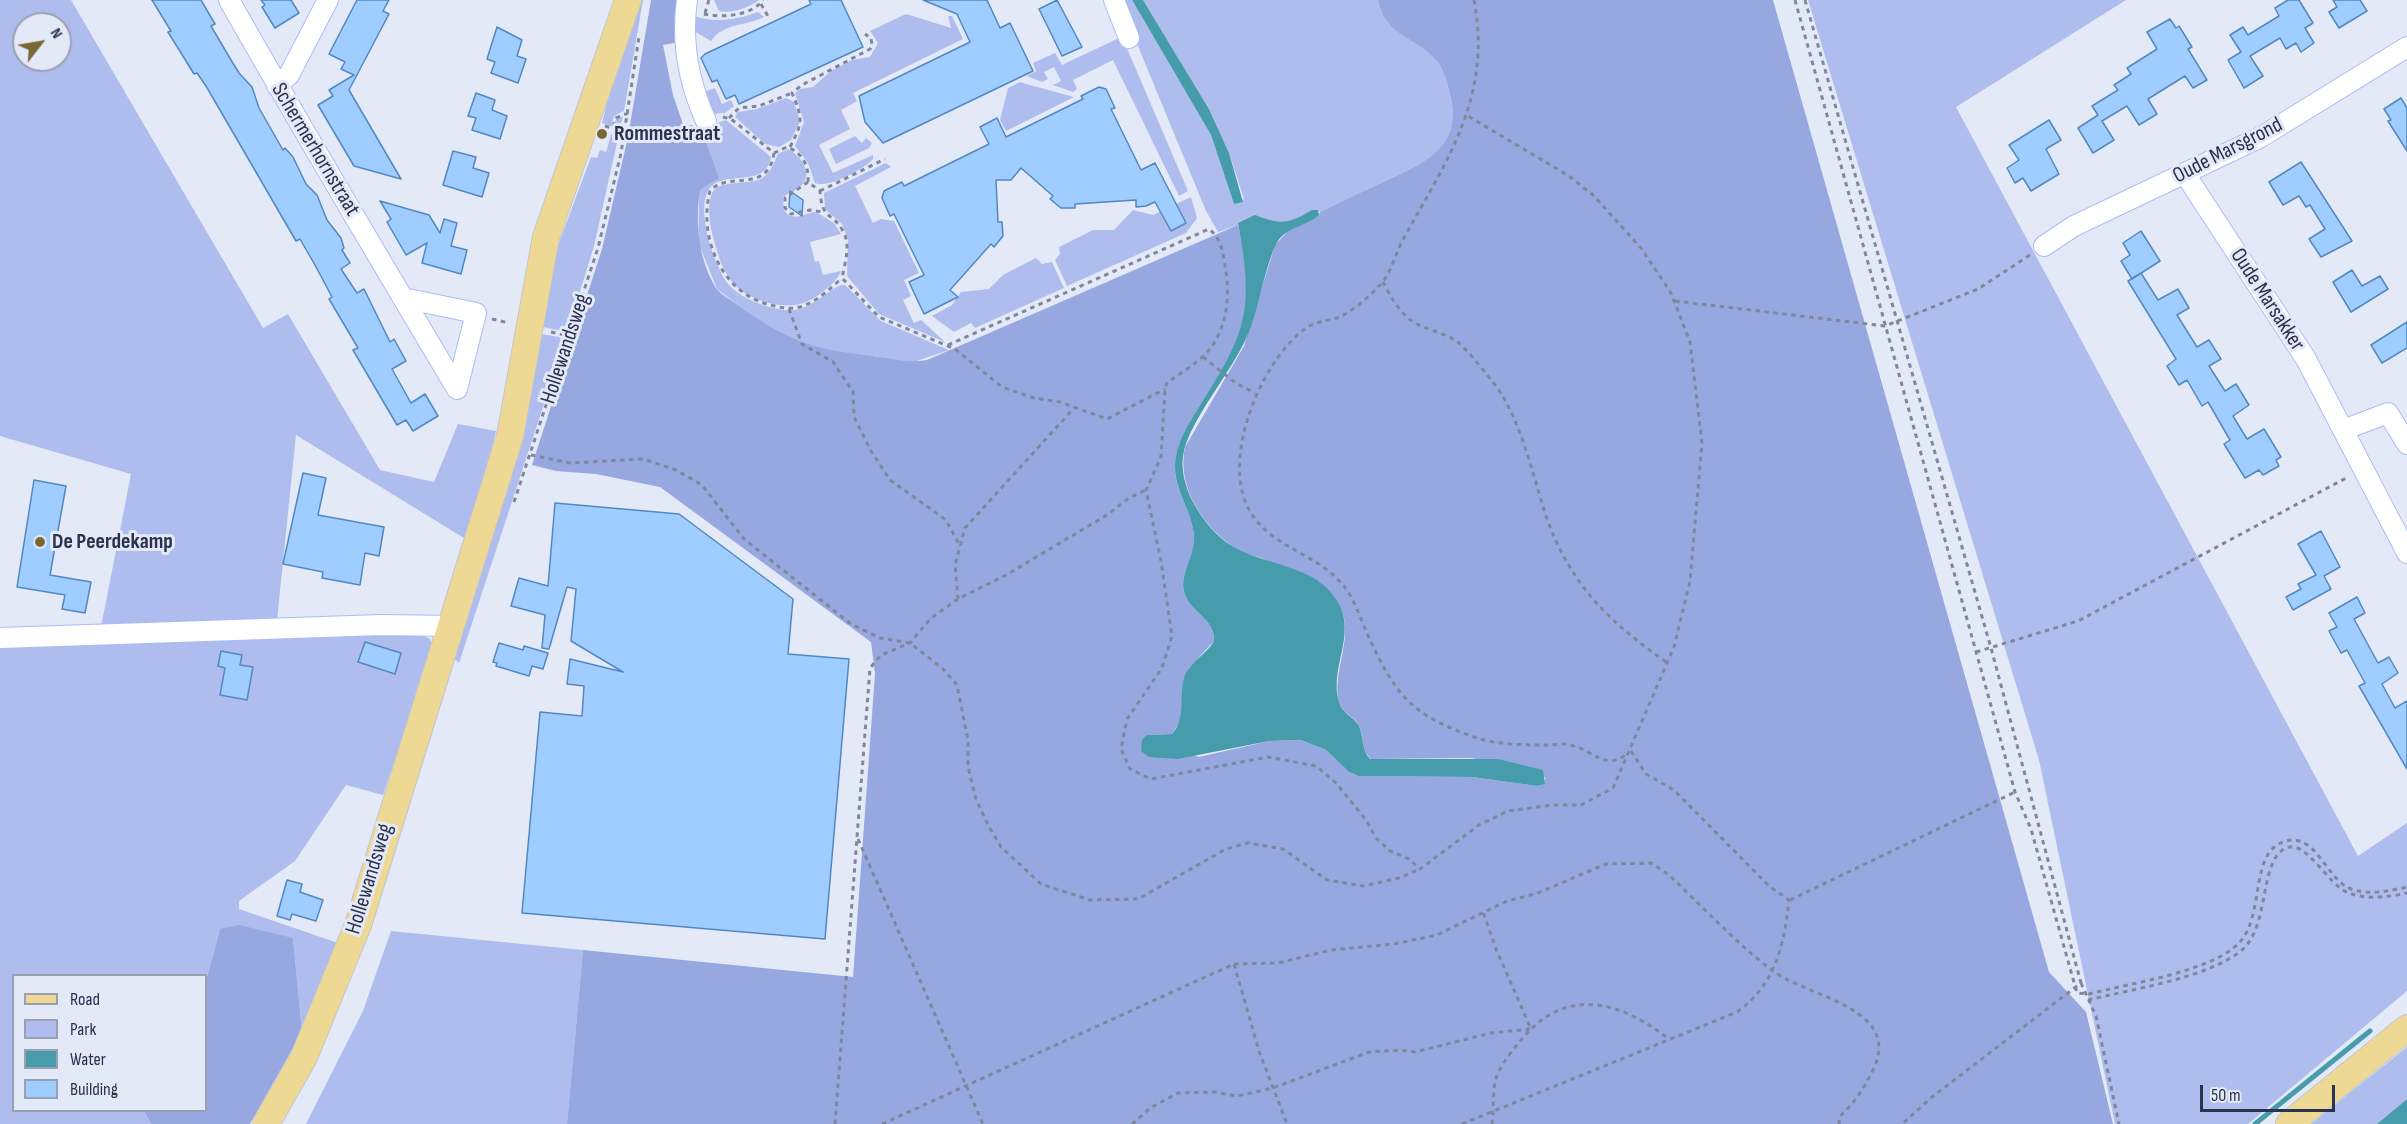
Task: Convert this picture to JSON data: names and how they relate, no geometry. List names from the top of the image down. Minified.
{"streets":{"main road":["Hollewandsweg"],"street":["Schermerhornstraat","Oude Marsgrond","Oude Marsakker"]},"crossings":[["Oude Marsgrond","Oude Marsakker"]],"places":["Rommestraat","De Peerdekamp"],"legend":["Road","Park","Water","Building"],"scale_bar":"50 m","north":"top right"}
